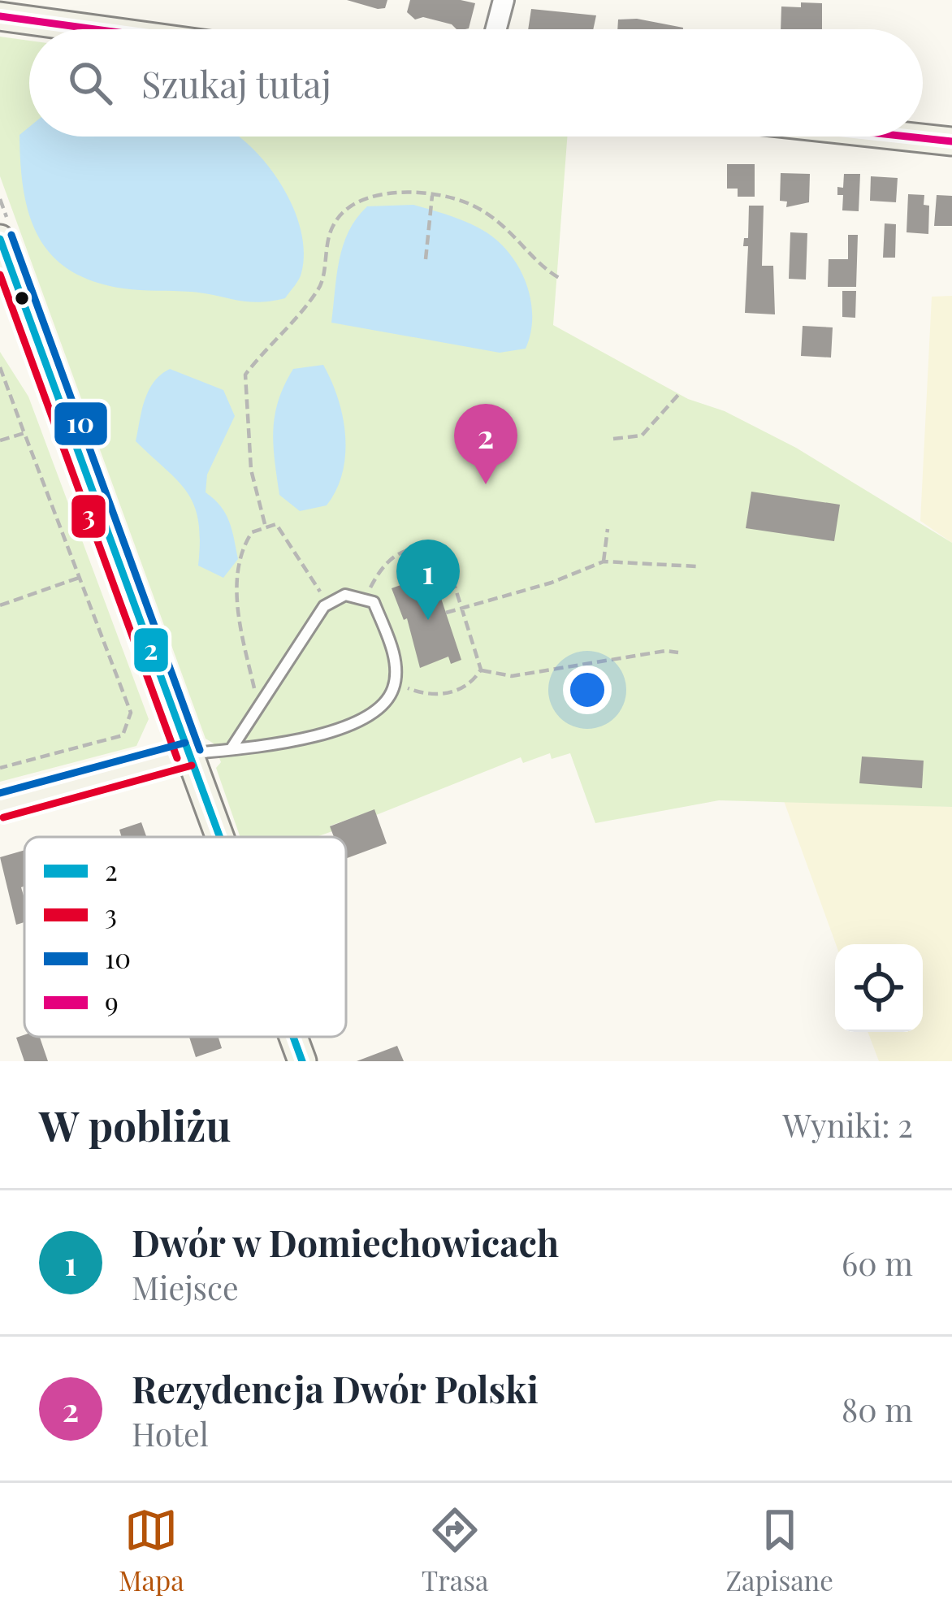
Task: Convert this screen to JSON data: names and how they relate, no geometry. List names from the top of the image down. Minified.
{"lines":["transit line 9","transit line 10","transit line 2","transit line 3"],"legend":["2","3","10","9"],"page":{"search":"Szukaj tutaj","pins":["2","1"],"heading":["W pobliżu","Wyniki: 2"],"list":[{"mark":"1","name":"Dwór w Domiechowicach","note":"Miejsce","value":"60 m"},{"mark":"2","name":"Rezydencja Dwór Polski","note":"Hotel","value":"80 m"}],"nav":["Mapa","Trasa","Zapisane"]}}
